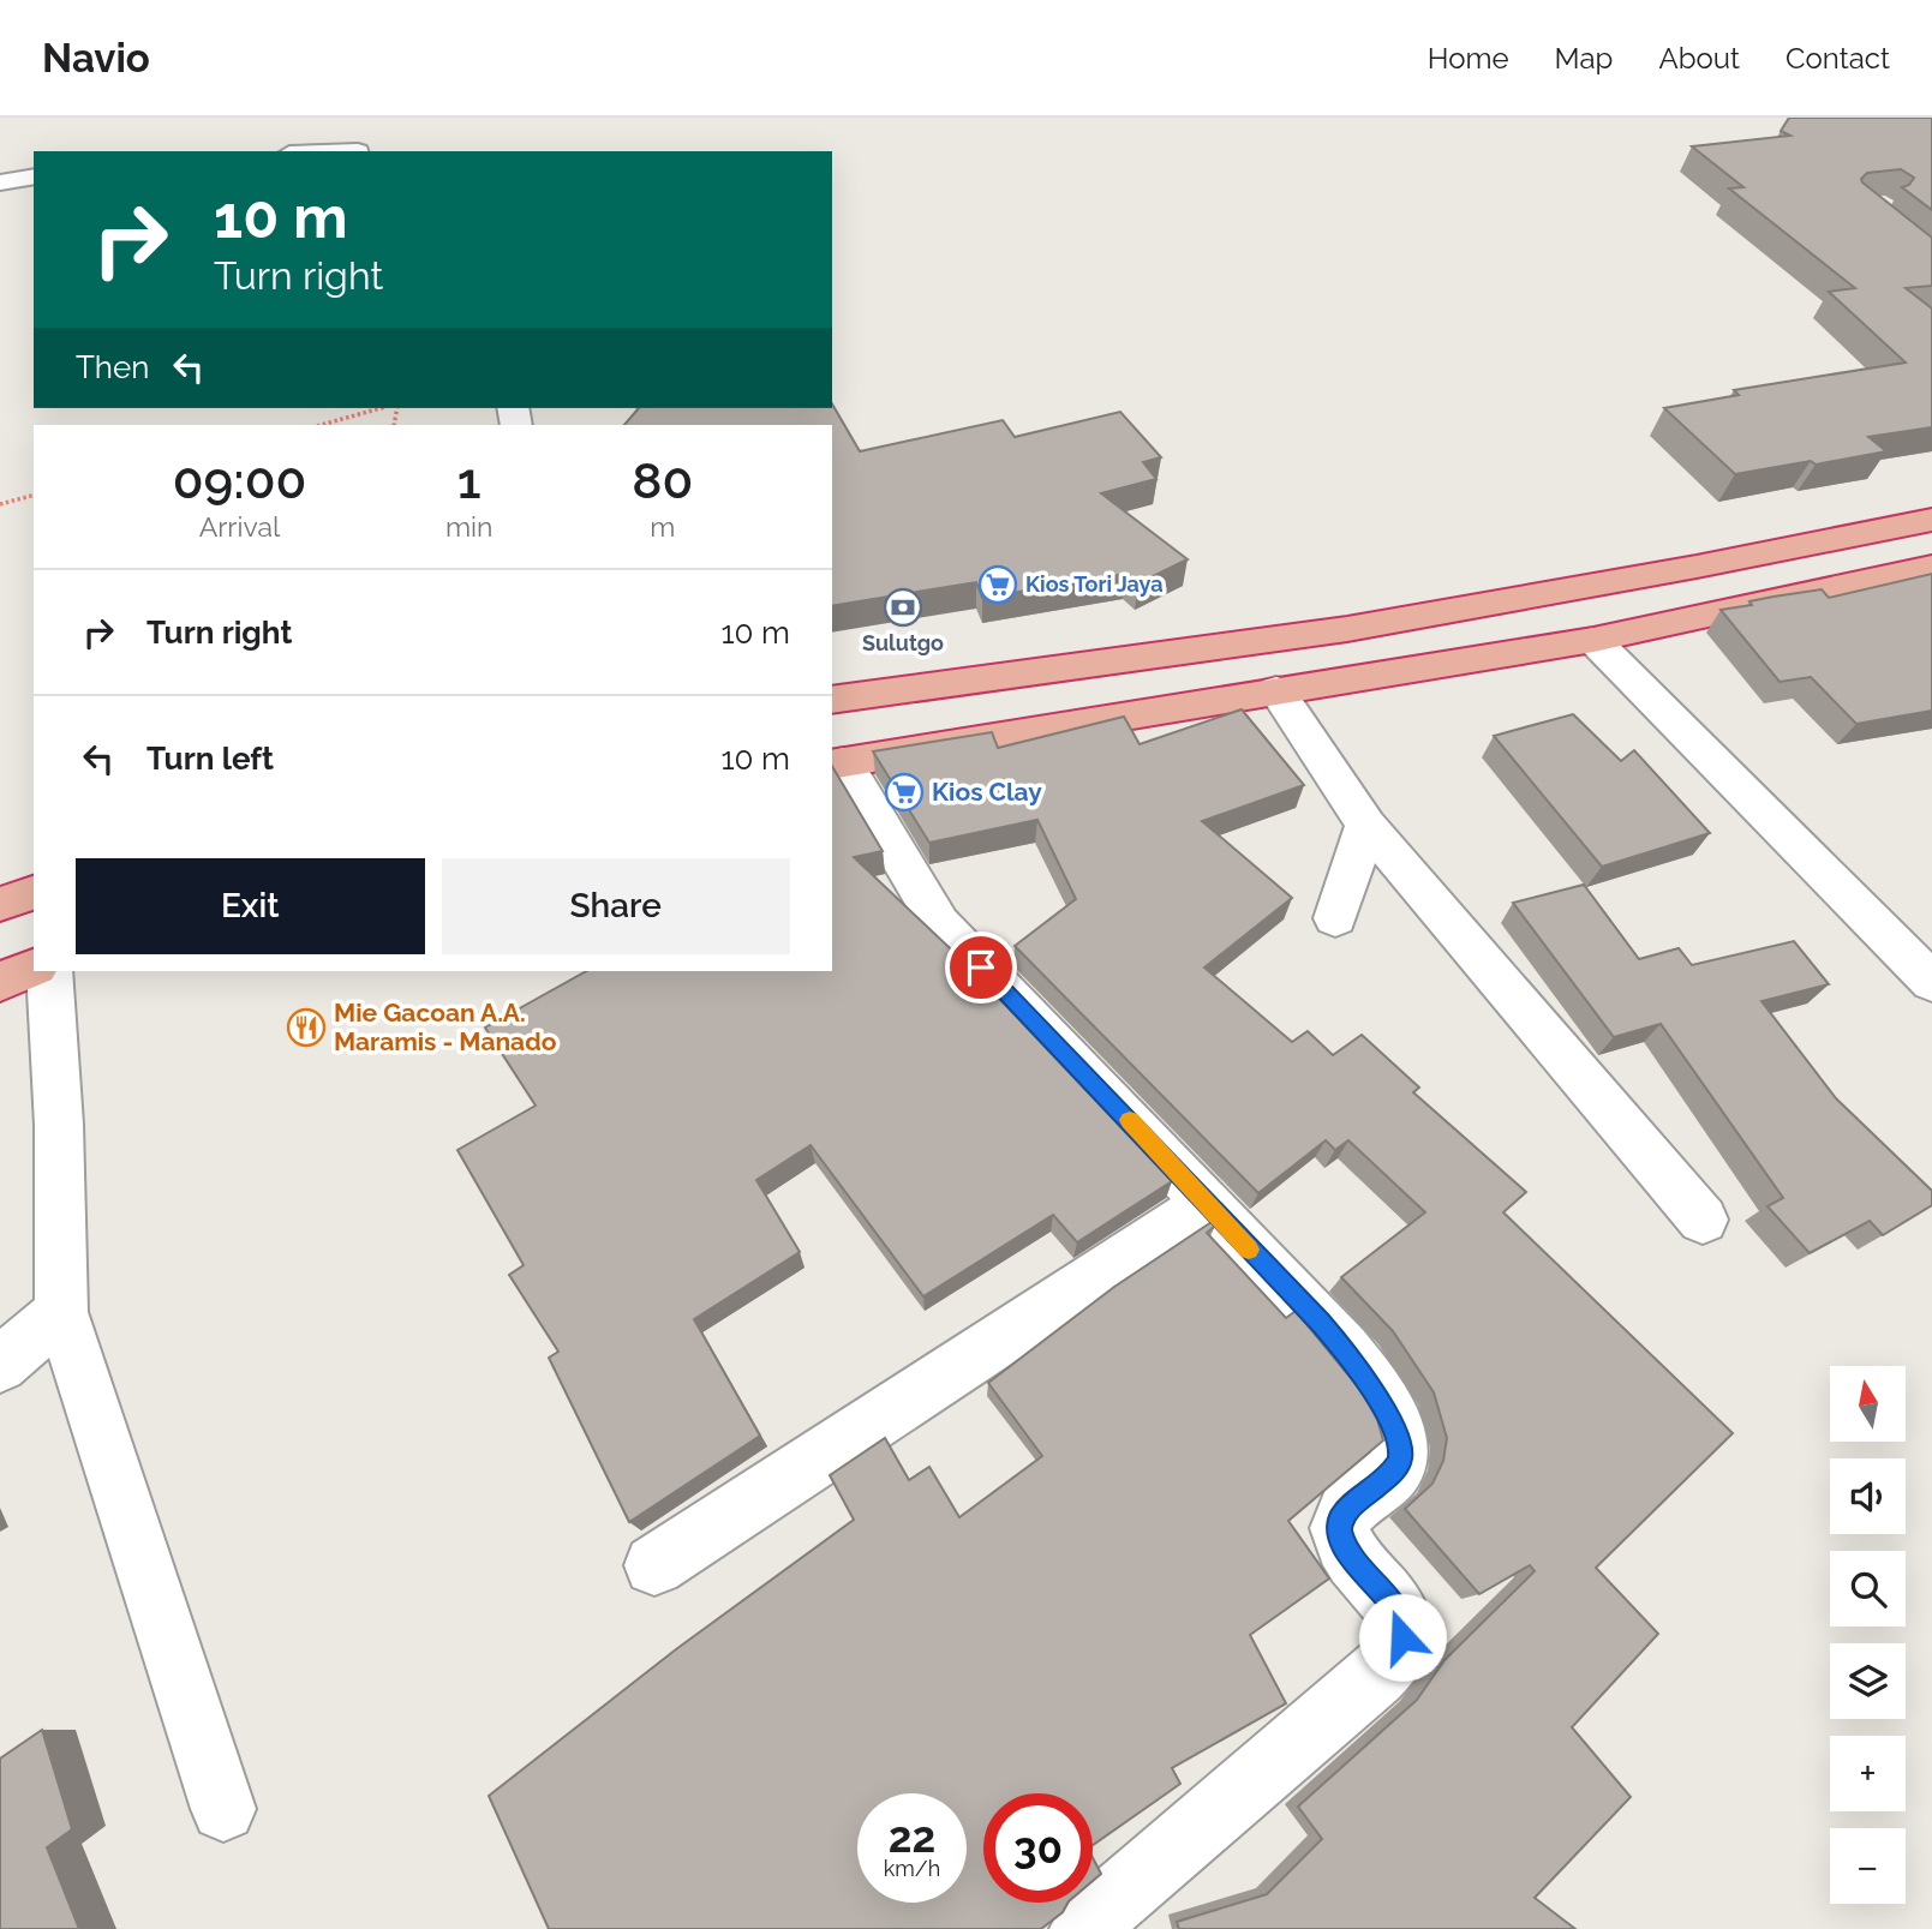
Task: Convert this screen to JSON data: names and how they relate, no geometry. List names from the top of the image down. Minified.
{"places":{"supermarket":["Kios Tori Jaya","Kios Clay"],"bank":["Sulutgo"],"restaurant":["Mie Gacoan A.A. Maramis - Manado"]},"north":"top","page":{"header":"Navio","nav":["Home","Map","About","Contact"],"turn":["10 m","Turn right"],"then":"Then","eta":["09:00","Arrival","1","min","80","m"],"list":[{"name":"Turn right","value":"10 m"},{"name":"Turn left","value":"10 m"}],"buttons":["Exit","Share"],"map_buttons":["+","−"],"speed":"22 km/h","limit":"30"}}
